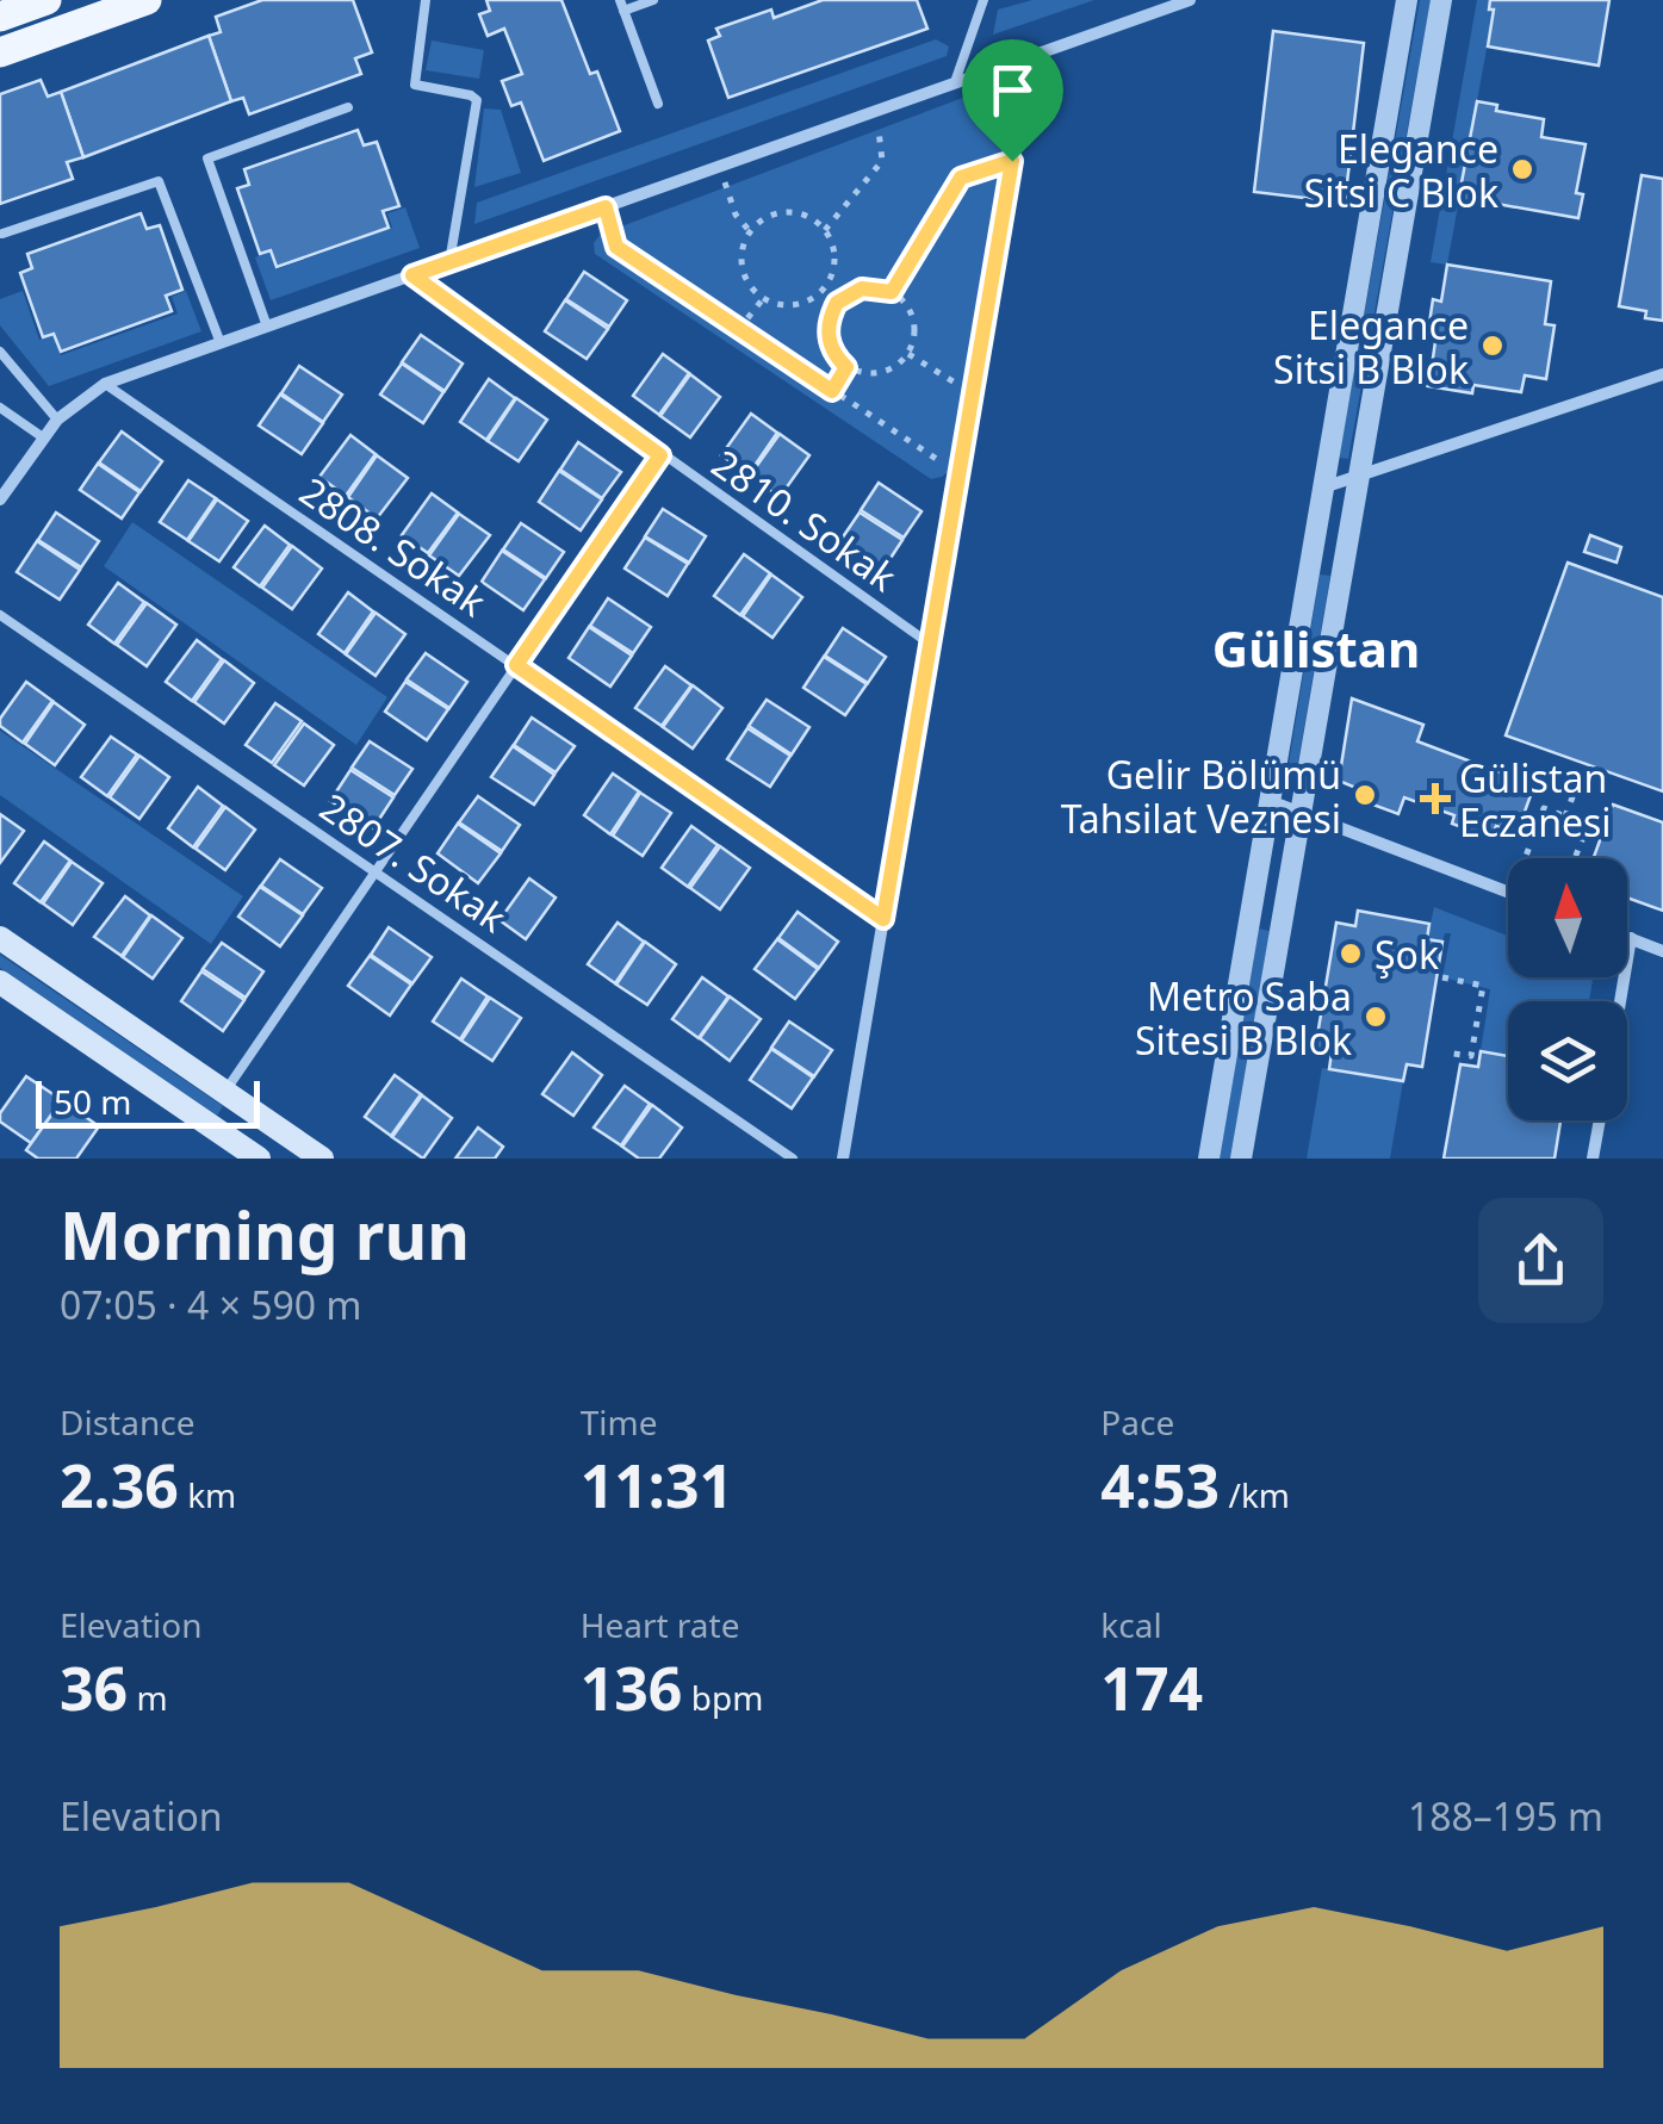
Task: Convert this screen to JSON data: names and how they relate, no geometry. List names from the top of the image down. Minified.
{"streets":{"lane":["2810. Sokak","2808. Sokak","2807. Sokak"]},"districts":["Gülistan"],"places":{"other":["Elegance Sitsi C Blok","Elegance Sitsi B Blok","Gelir Bölümü Tahsilat Veznesi","Şok","Metro Saba Sitesi B Blok"],"health":["Gülistan Eczanesi"]},"scale_bar":"50 m","north":"top","page":{"scale":"50 m","heading":["Morning run","07:05 · 4 × 590 m"],"stats":[["Distance","2.36 km"],["Time","11:31"],["Pace","4:53 /km"],["Elevation","36 m"],["Heart rate","136 bpm"],["kcal","174"]],"chart":["Elevation","188–195 m"]}}
